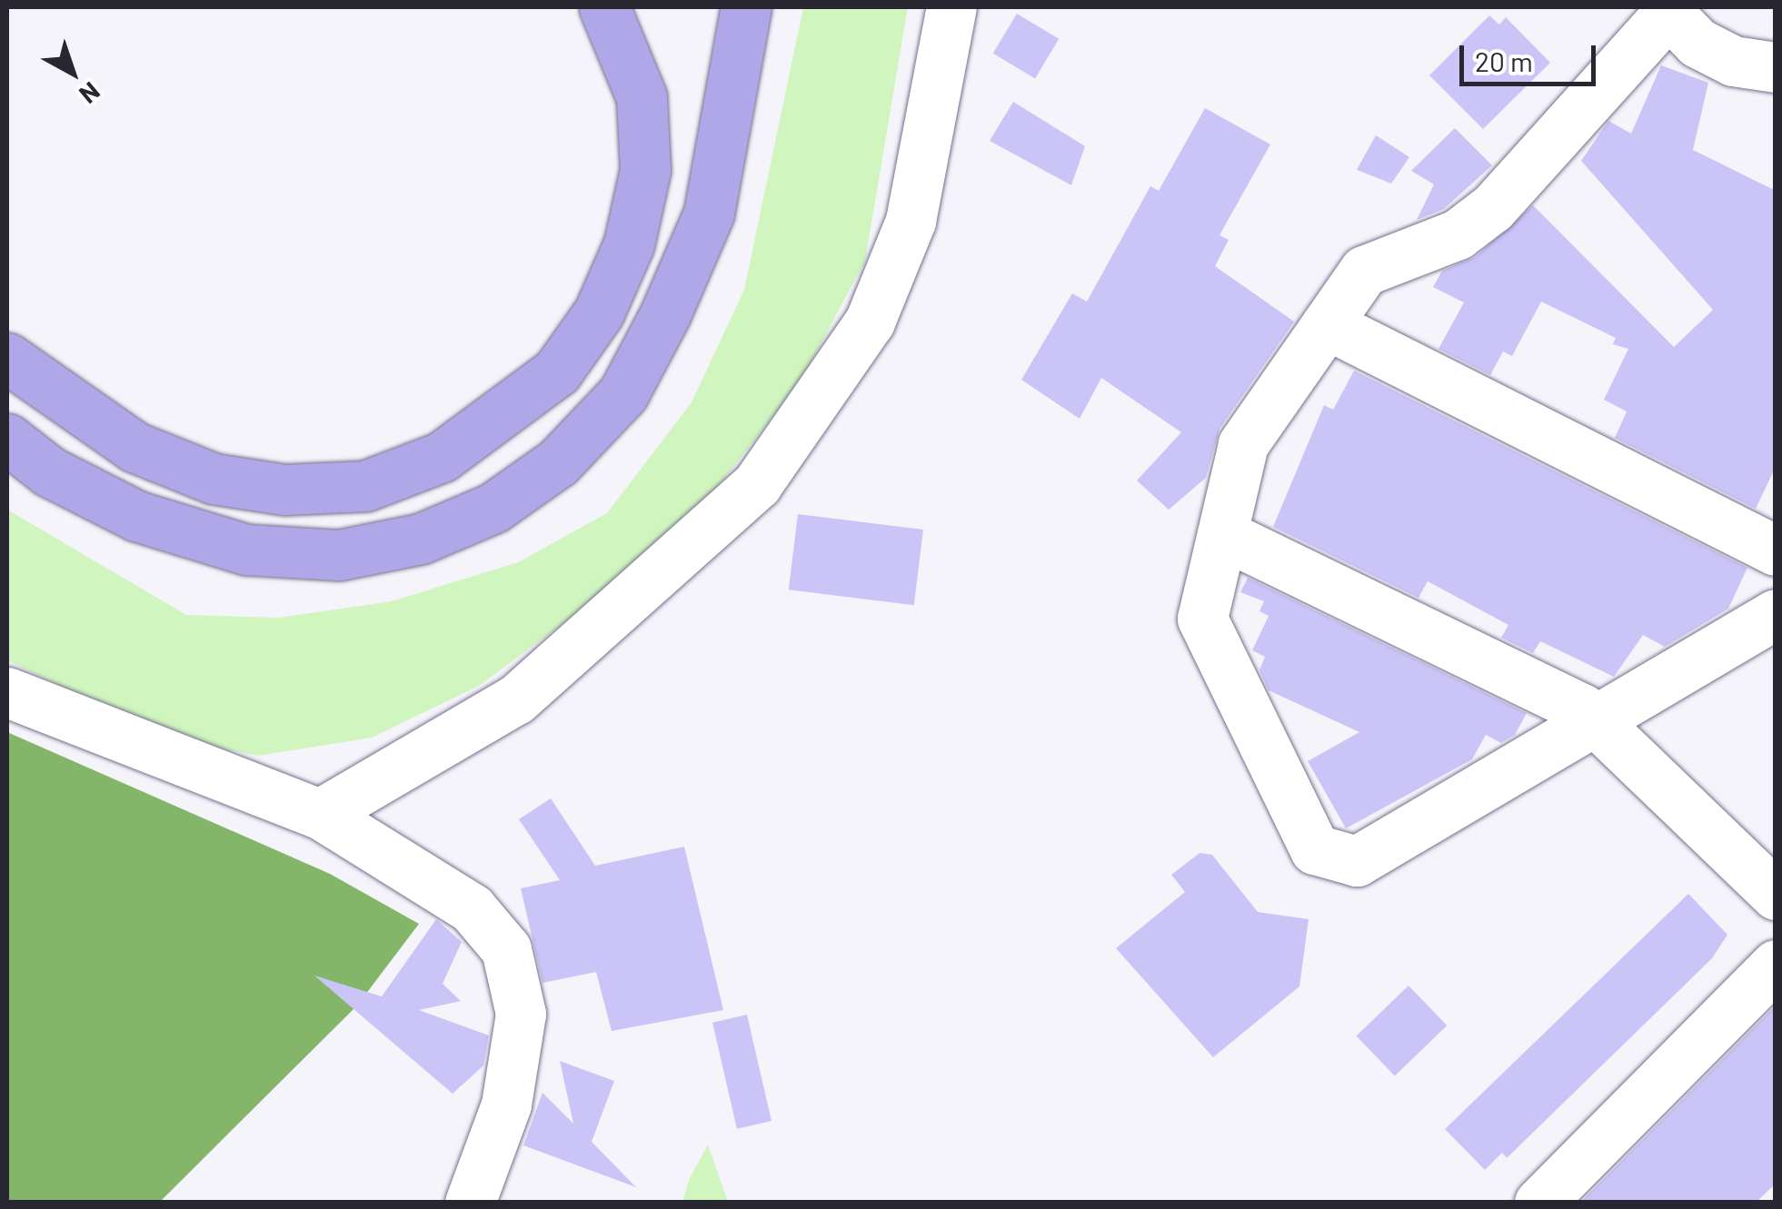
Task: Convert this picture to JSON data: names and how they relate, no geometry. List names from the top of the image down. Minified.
{"scale_bar":"20 m","north":"bottom right"}
